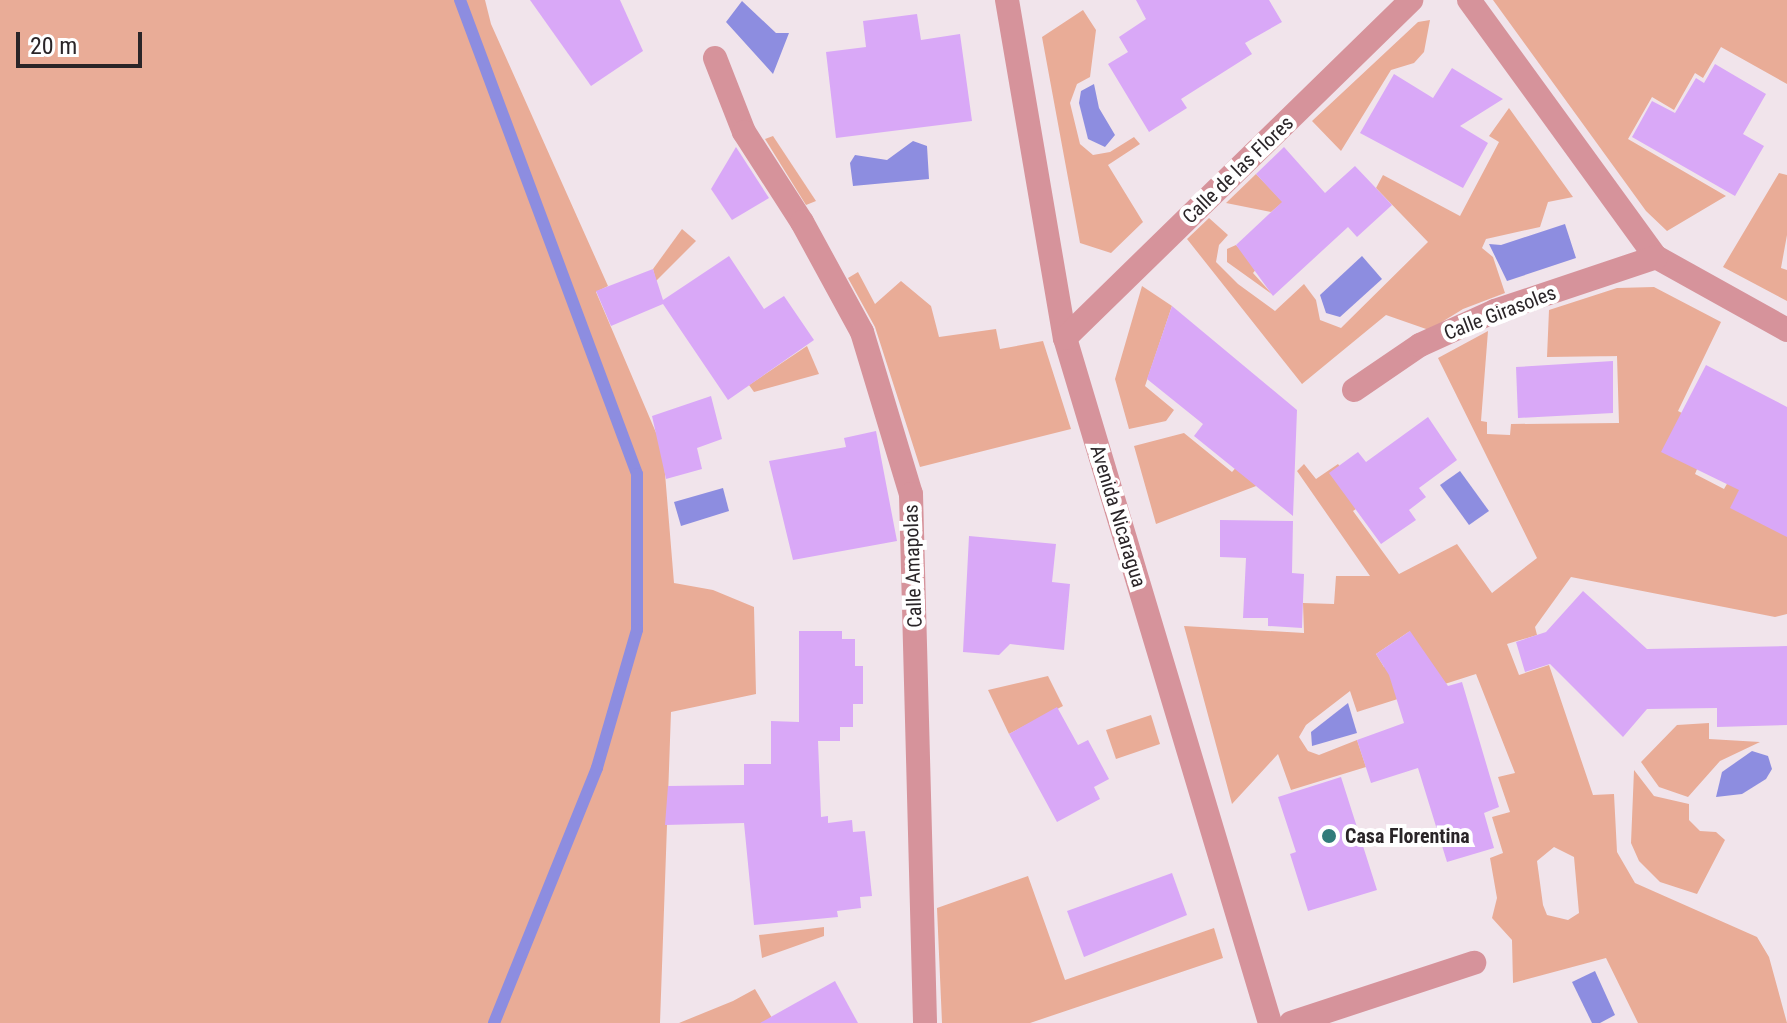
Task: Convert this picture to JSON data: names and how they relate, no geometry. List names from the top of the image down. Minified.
{"streets":{"street":["Calle de las Flores","Calle Girasoles","Avenida Nicaragua","Calle Amapolas"]},"crossings":[["Calle de las Flores","Avenida Nicaragua"]],"places":["Casa Florentina"],"scale_bar":"20 m"}
